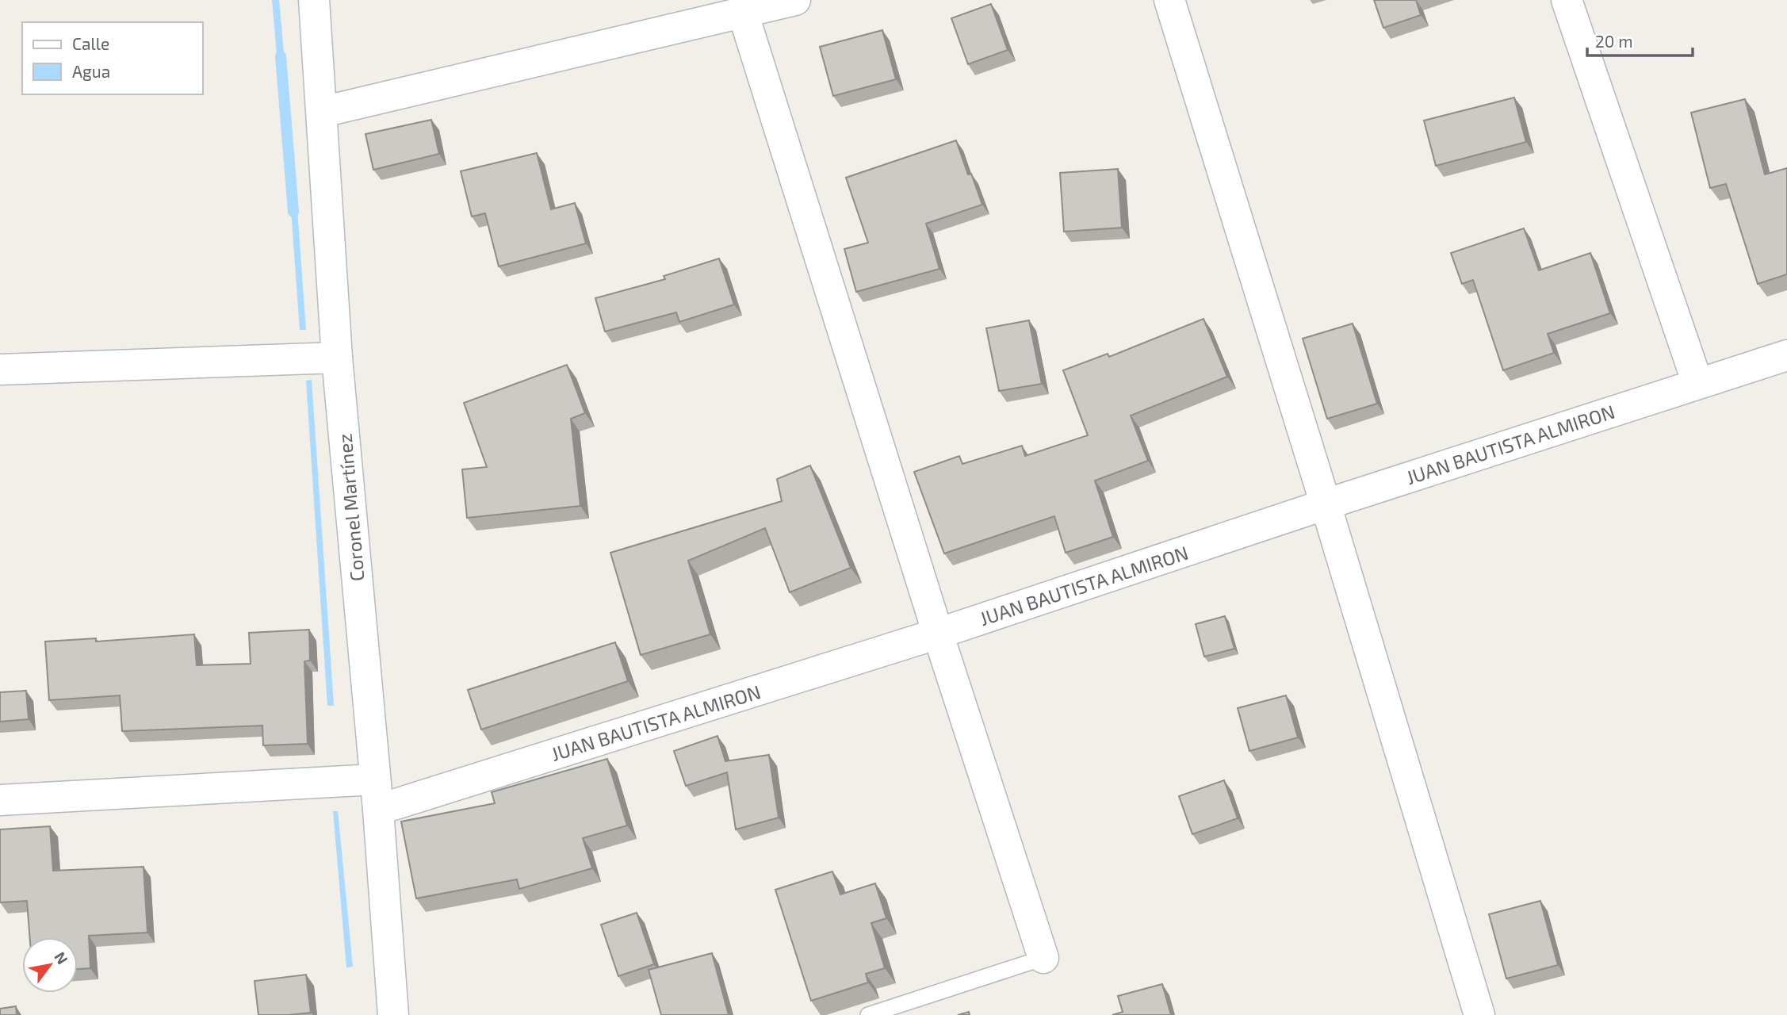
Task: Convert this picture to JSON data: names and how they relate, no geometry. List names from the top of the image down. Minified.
{"streets":{"street":["JUAN BAUTISTA ALMIRON","Coronel Martínez"]},"crossings":[["JUAN BAUTISTA ALMIRON","Coronel Martínez"]],"legend":["Calle","Agua"],"scale_bar":"20 m","north":"top right"}
